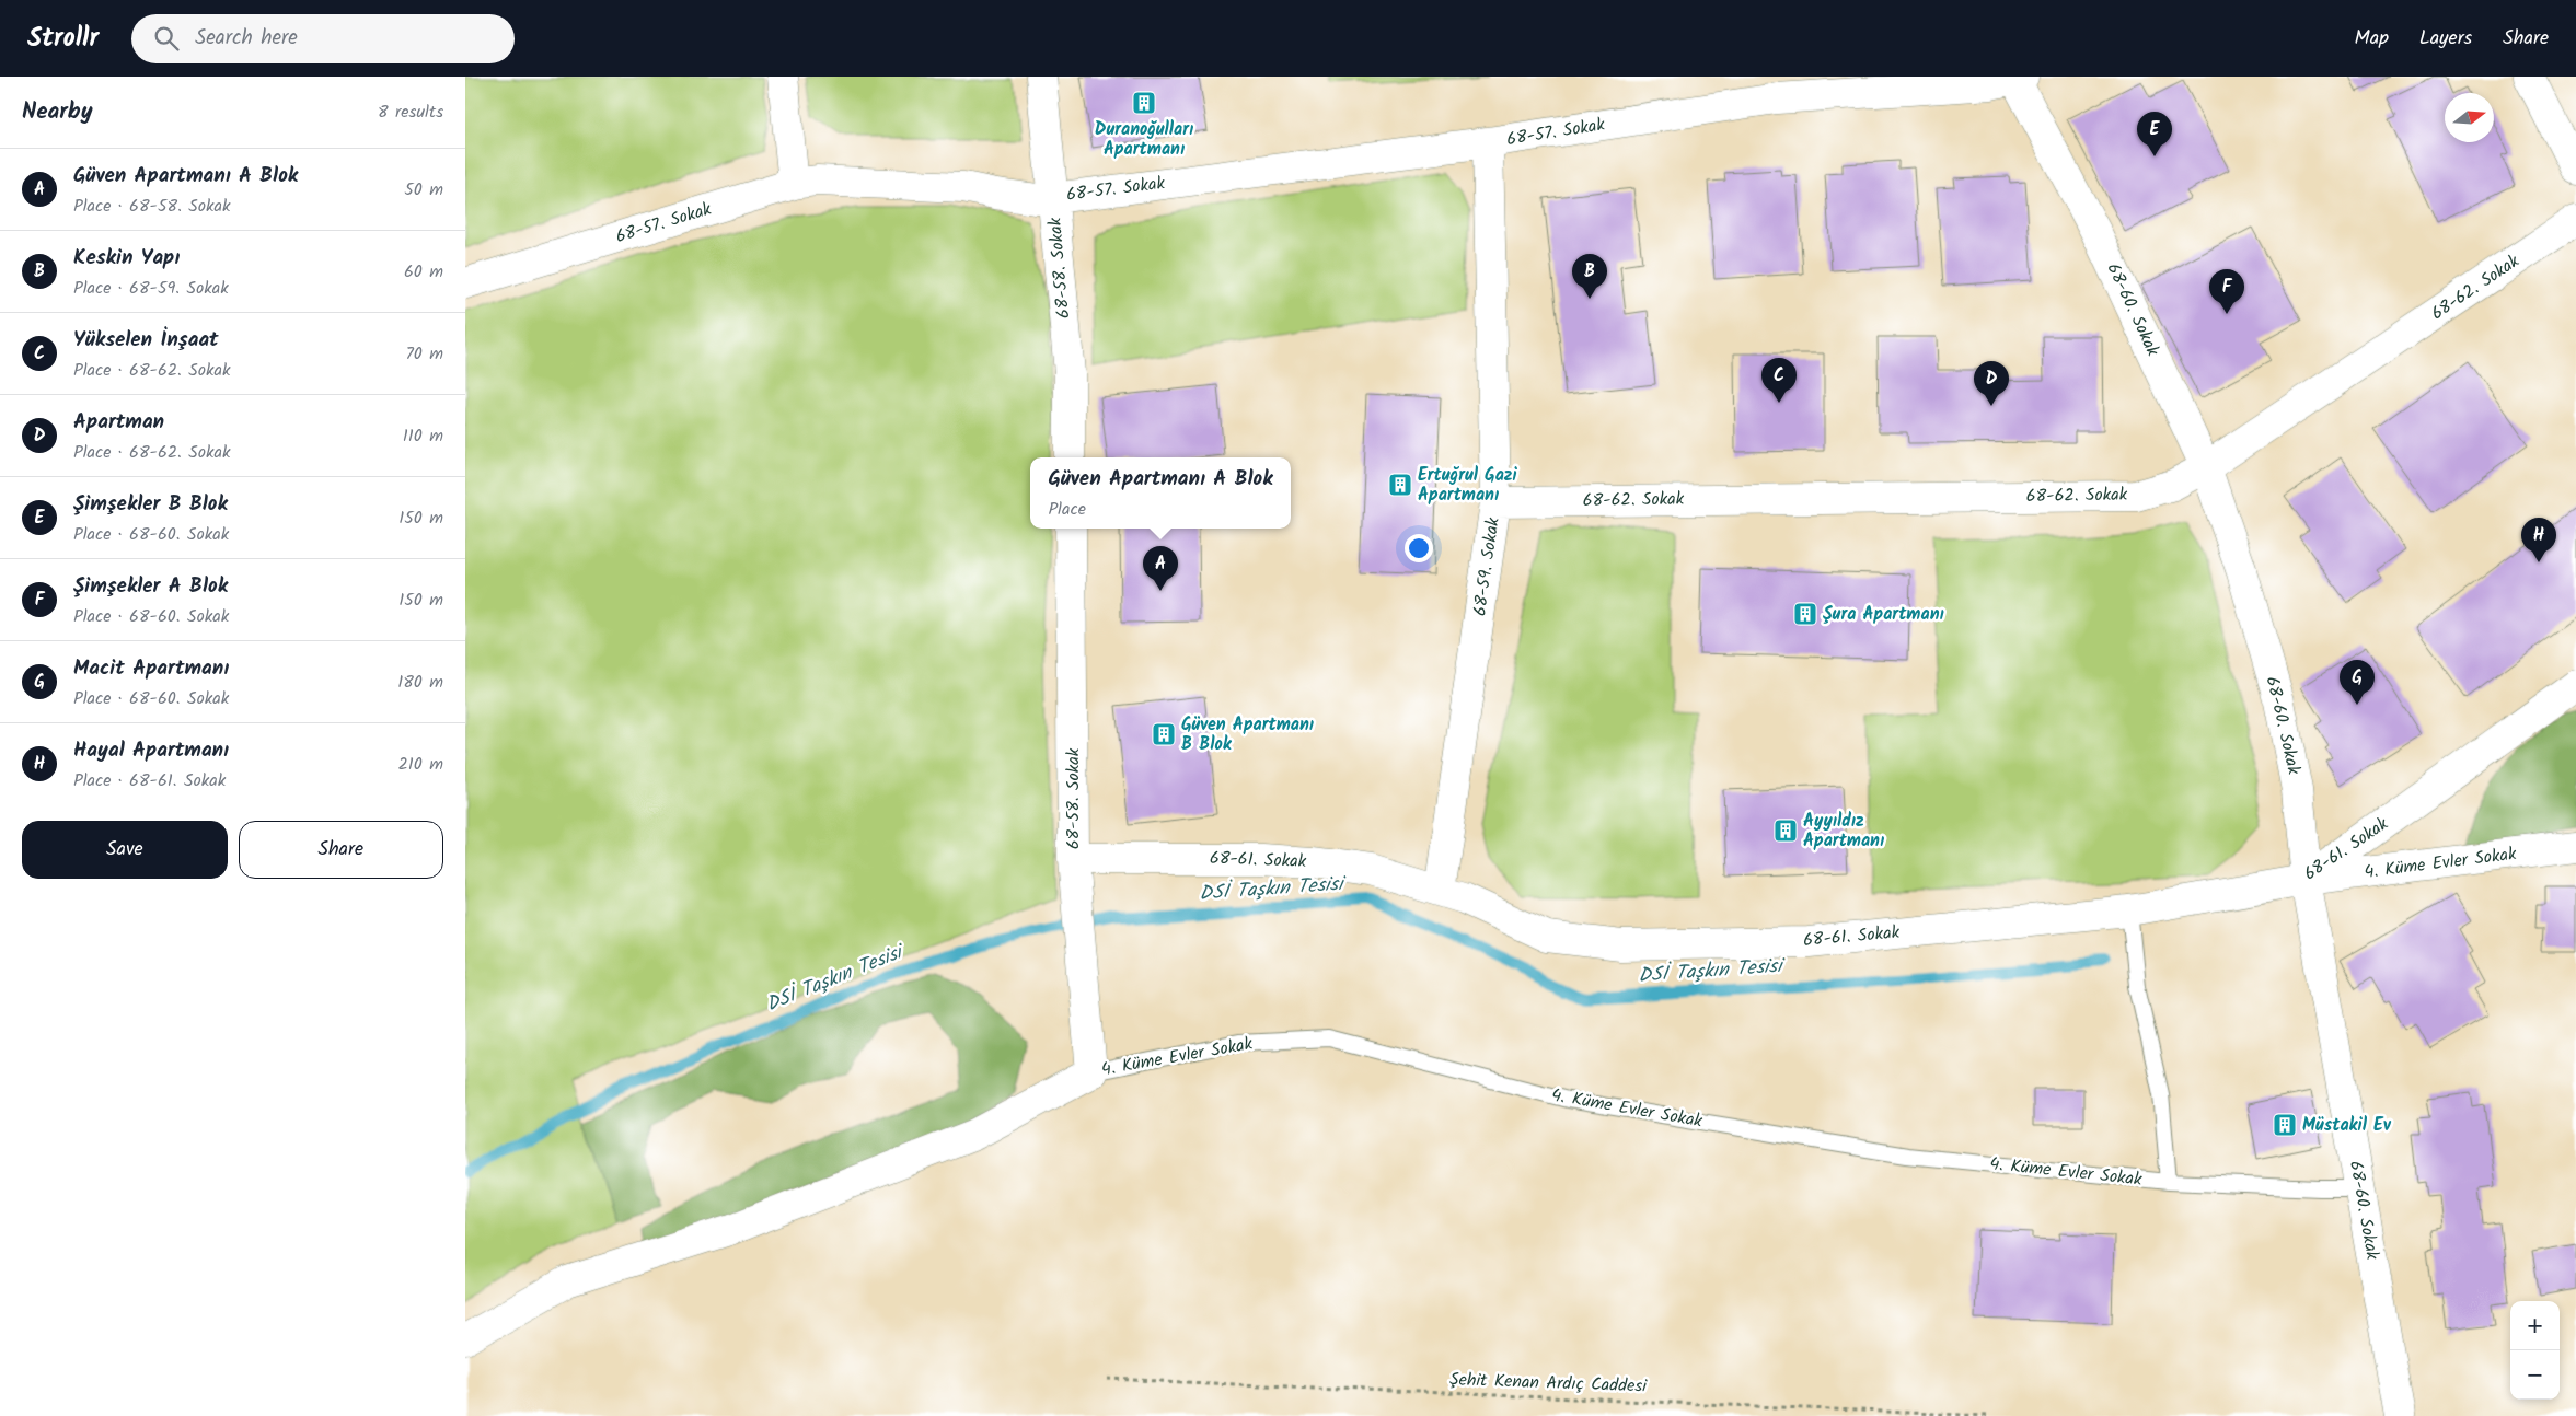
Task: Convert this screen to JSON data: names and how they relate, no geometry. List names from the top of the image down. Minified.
{"streets":{"street":["68-57. Sokak","68-58. Sokak","68-62. Sokak","68-60. Sokak","68-59. Sokak","68-61. Sokak","4. Küme Evler Sokak"],"path":["Şehit Kenan Ardıç Caddesi"]},"crossings":[["68-57. Sokak","68-58. Sokak"],["68-57. Sokak","68-60. Sokak"],["68-57. Sokak","68-59. Sokak"],["68-58. Sokak","68-61. Sokak"],["68-58. Sokak","4. Küme Evler Sokak"],["68-62. Sokak","68-60. Sokak"],["68-62. Sokak","68-59. Sokak"],["68-60. Sokak","68-61. Sokak"],["68-60. Sokak","4. Küme Evler Sokak"],["68-59. Sokak","68-61. Sokak"],["68-61. Sokak","4. Küme Evler Sokak"]],"water":["DSİ Taşkın Tesisi"],"places":{"building":["Duranoğulları Apartmanı","Ertuğrul Gazi Apartmanı","Şura Apartmanı","Güven Apartmanı B Blok","Ayyıldız Apartmanı","Müstakil Ev"]},"north":"right","page":{"header":"Strollr","search":"Search here","nav":["Map","Layers","Share"],"heading":["Nearby","8 results"],"pins":["E","B","F","C","D","H","A","G"],"list":[{"mark":"A","name":"Güven Apartmanı A Blok","note":"Place · 68-58. Sokak","value":"50 m"},{"mark":"B","name":"Keskin Yapı","note":"Place · 68-59. Sokak","value":"60 m"},{"mark":"C","name":"Yükselen İnşaat","note":"Place · 68-62. Sokak","value":"70 m"},{"mark":"D","name":"Apartman","note":"Place · 68-62. Sokak","value":"110 m"},{"mark":"E","name":"Şimşekler B Blok","note":"Place · 68-60. Sokak","value":"150 m"},{"mark":"F","name":"Şimşekler A Blok","note":"Place · 68-60. Sokak","value":"150 m"},{"mark":"G","name":"Macit Apartmanı","note":"Place · 68-60. Sokak","value":"180 m"},{"mark":"H","name":"Hayal Apartmanı","note":"Place · 68-61. Sokak","value":"210 m"}],"popup":["Güven Apartmanı A Blok","Place"],"buttons":["Save","Share"],"map_buttons":["+","−"]}}
